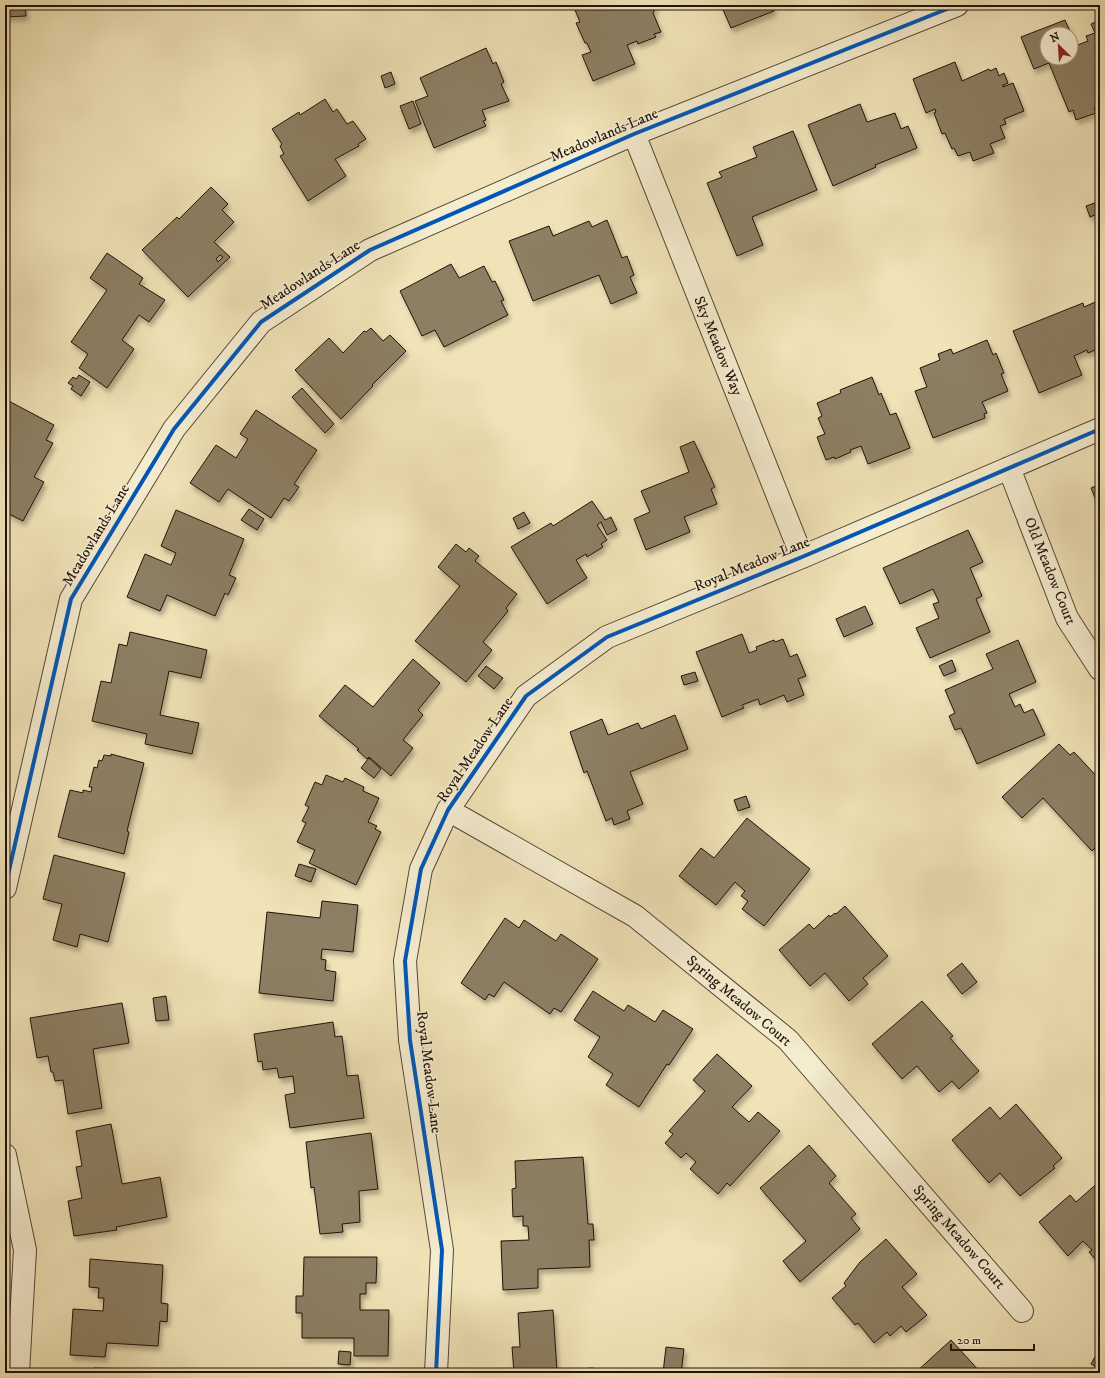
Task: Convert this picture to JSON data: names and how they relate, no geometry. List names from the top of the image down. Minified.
{"streets":{"street":["Meadowlands Lane","Sky Meadow Way","Royal Meadow Lane","Old Meadow Court","Spring Meadow Court"]},"crossings":[["Meadowlands Lane","Sky Meadow Way"],["Sky Meadow Way","Royal Meadow Lane"],["Royal Meadow Lane","Old Meadow Court"],["Royal Meadow Lane","Spring Meadow Court"]],"scale_bar":"20 m","north":"top left"}
